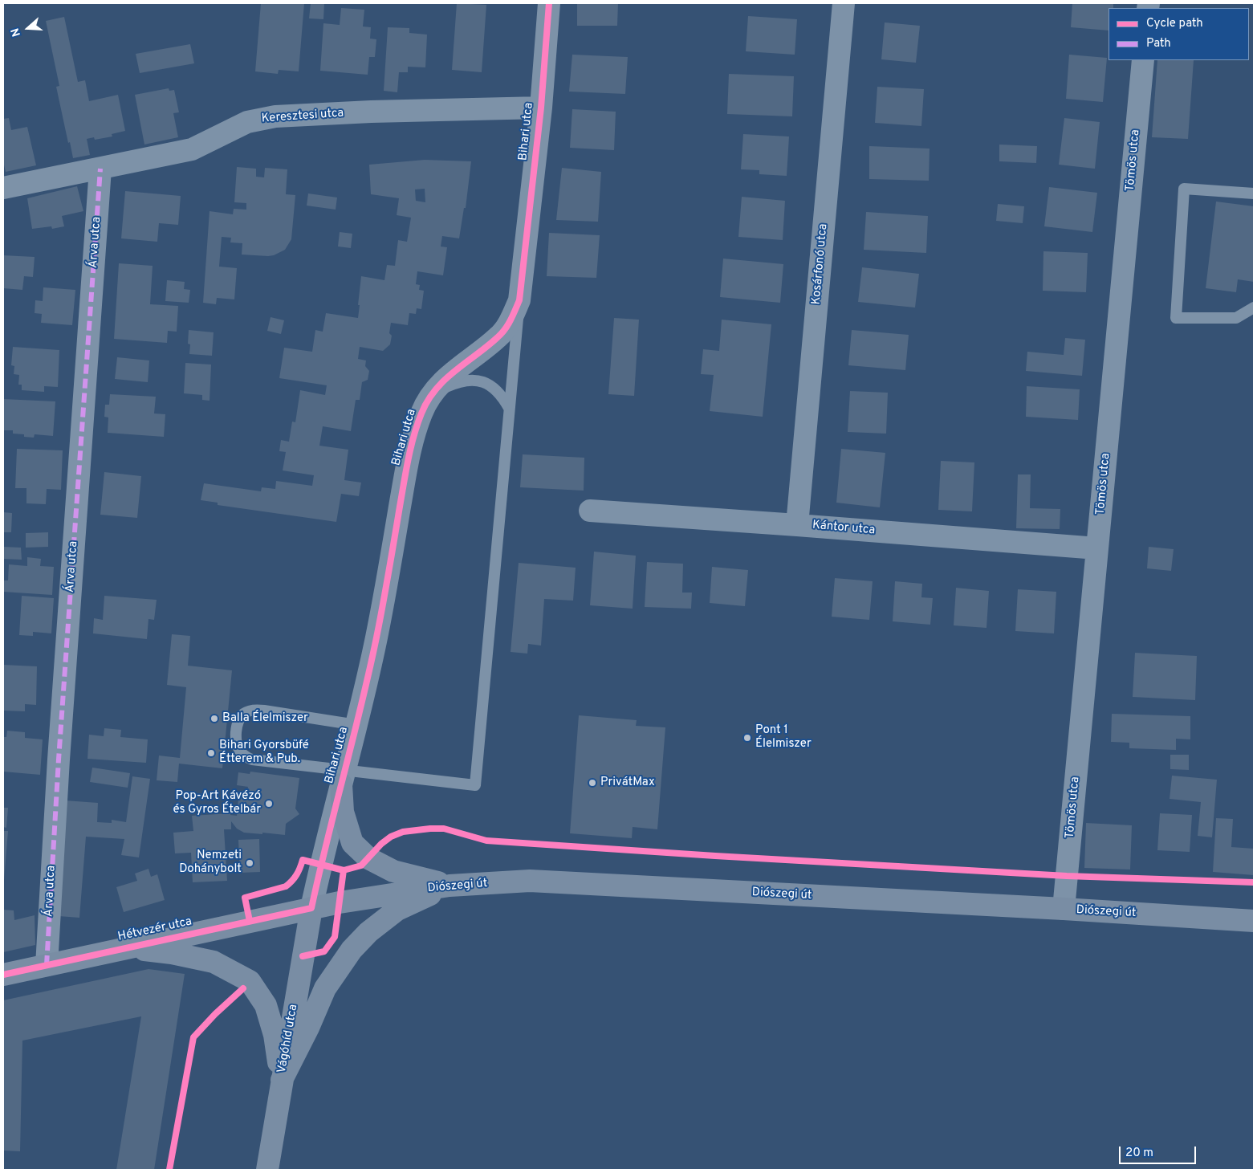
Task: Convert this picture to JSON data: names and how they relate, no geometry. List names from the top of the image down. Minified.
{"streets":{"main road":["Diószegi út","Hétvezér utca","Vágóhíd utca"],"street":["Keresztesi utca","Bihari utca","Tömös utca","Árva utca","Kosárfonó utca","Kántor utca"]},"crossings":[["Keresztesi utca","Bihari utca"],["Keresztesi utca","Árva utca"],["Bihari utca","Diószegi út"],["Bihari utca","Hétvezér utca"],["Bihari utca","Vágóhíd utca"],["Tömös utca","Kántor utca"],["Tömös utca","Diószegi út"],["Árva utca","Hétvezér utca"],["Kosárfonó utca","Kántor utca"],["Diószegi út","Hétvezér utca"],["Diószegi út","Vágóhíd utca"],["Hétvezér utca","Vágóhíd utca"]],"places":["Balla Élelmiszer","Pont 1 Élelmiszer","Bihari Gyorsbüfé Étterem & Pub.","PrivátMax","Pop-Art Kávézó és Gyros Ételbár","Nemzeti Dohánybolt"],"legend":["Cycle path","Path"],"scale_bar":"20 m","north":"left"}
